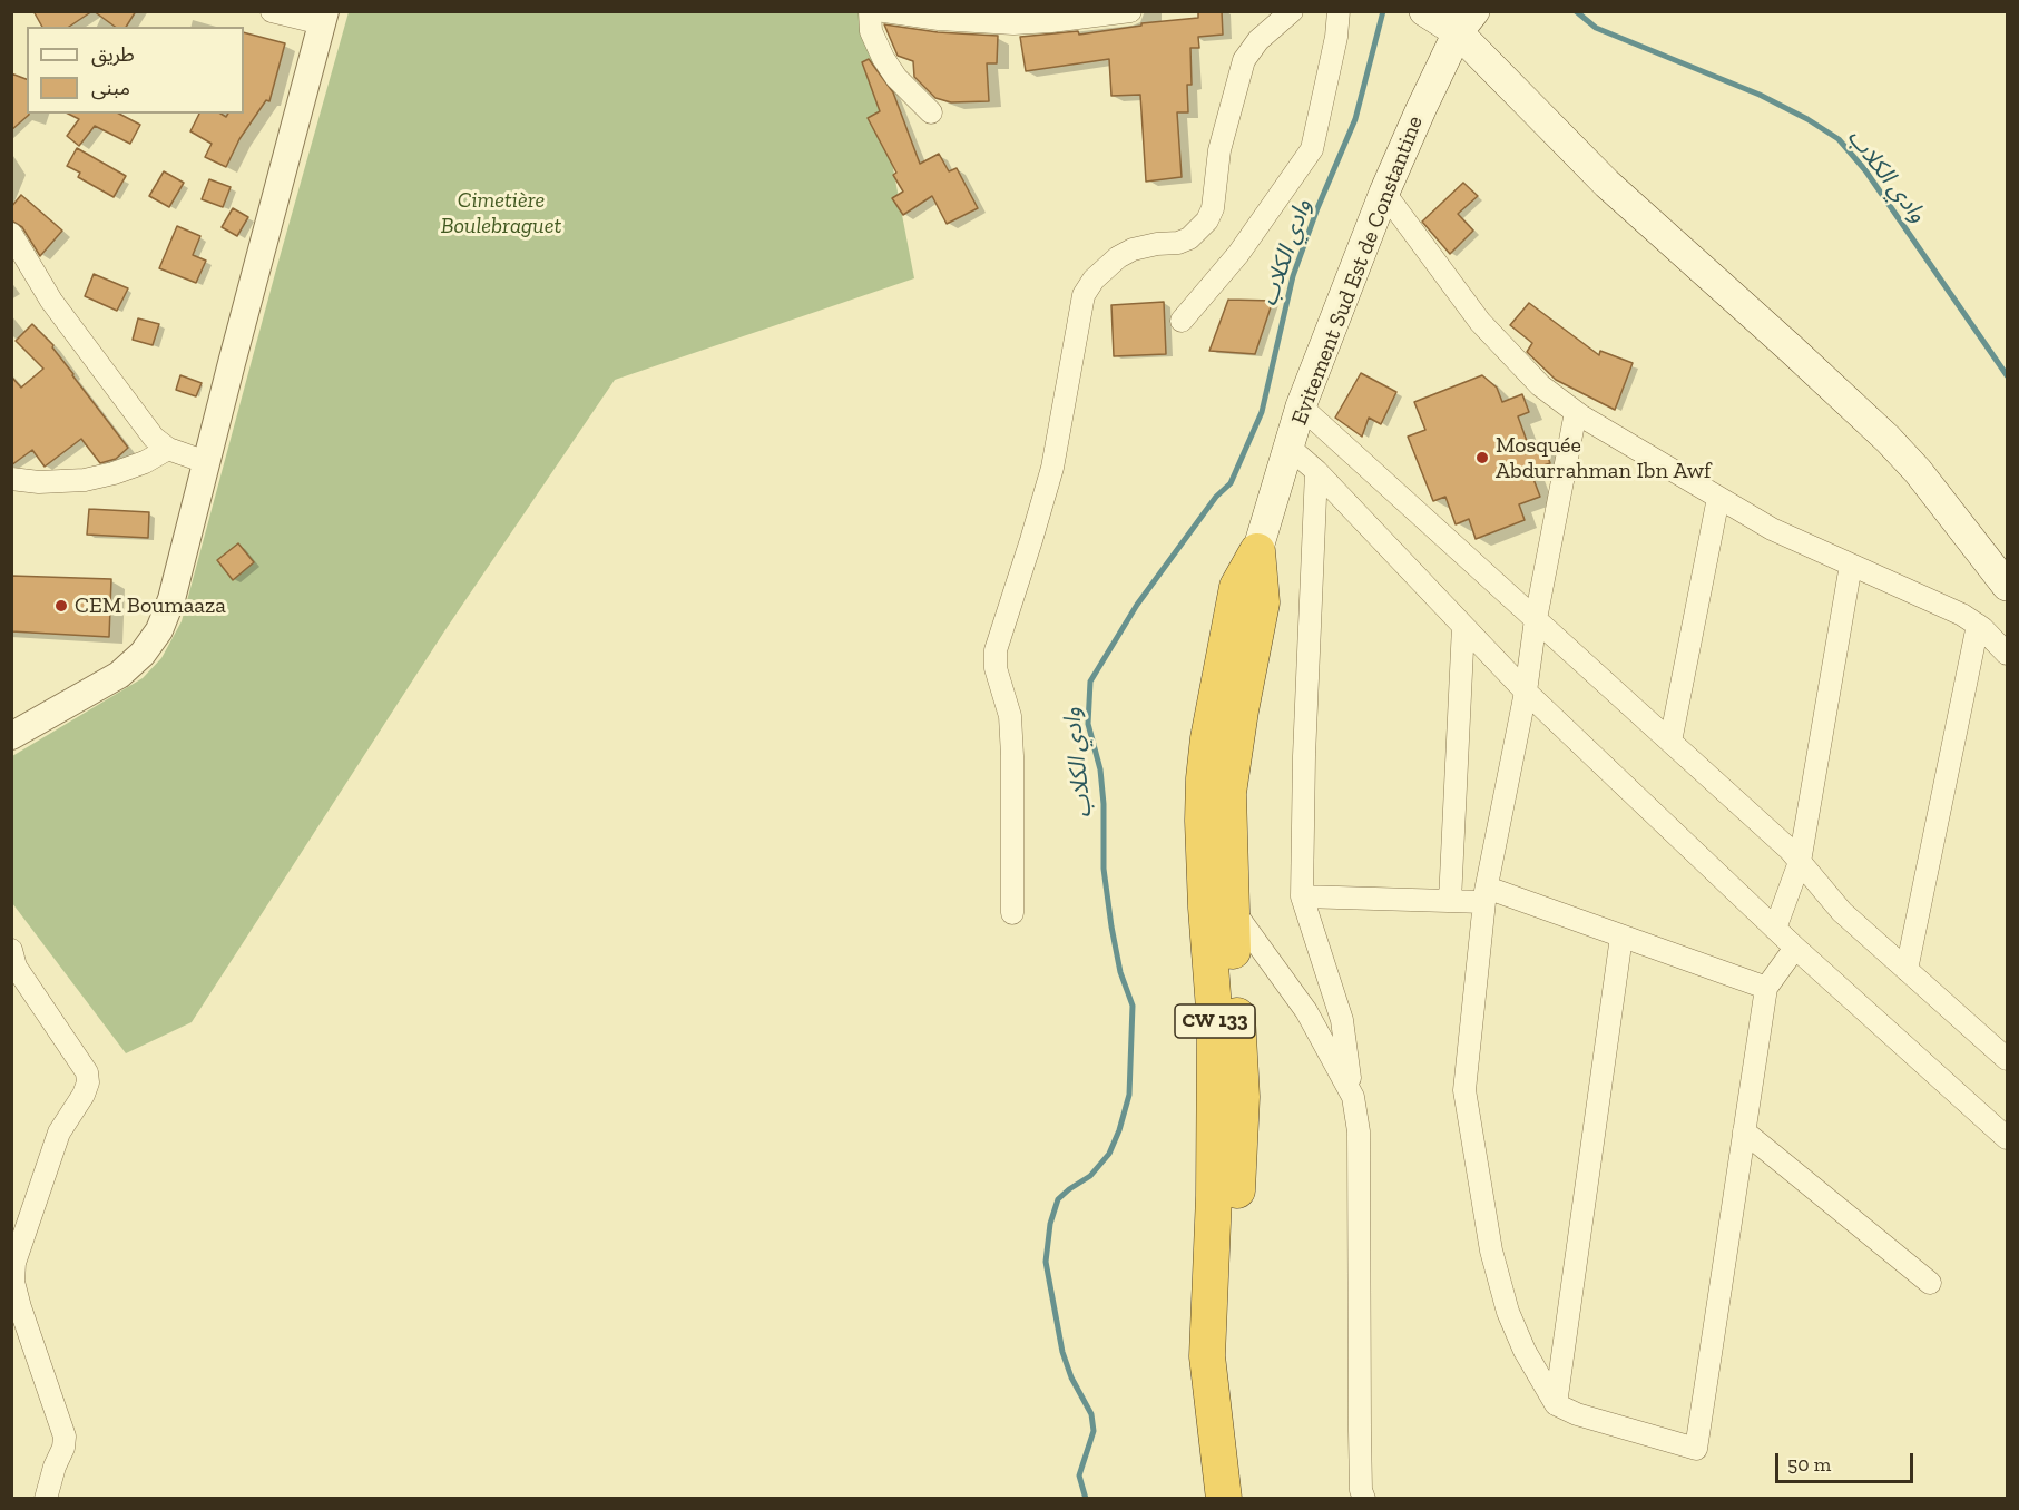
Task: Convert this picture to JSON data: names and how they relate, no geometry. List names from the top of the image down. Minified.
{"streets":{"highway":["Evitement Sud Est de Constantine","CW 133"]},"water":["وادي الكلاب"],"parks":["Cimetière Boulebraguet"],"places":["Mosquée Abdurrahman Ibn Awf","CEM Boumaaza"],"legend":["طريق","مبنى"],"scale_bar":"50 m"}
